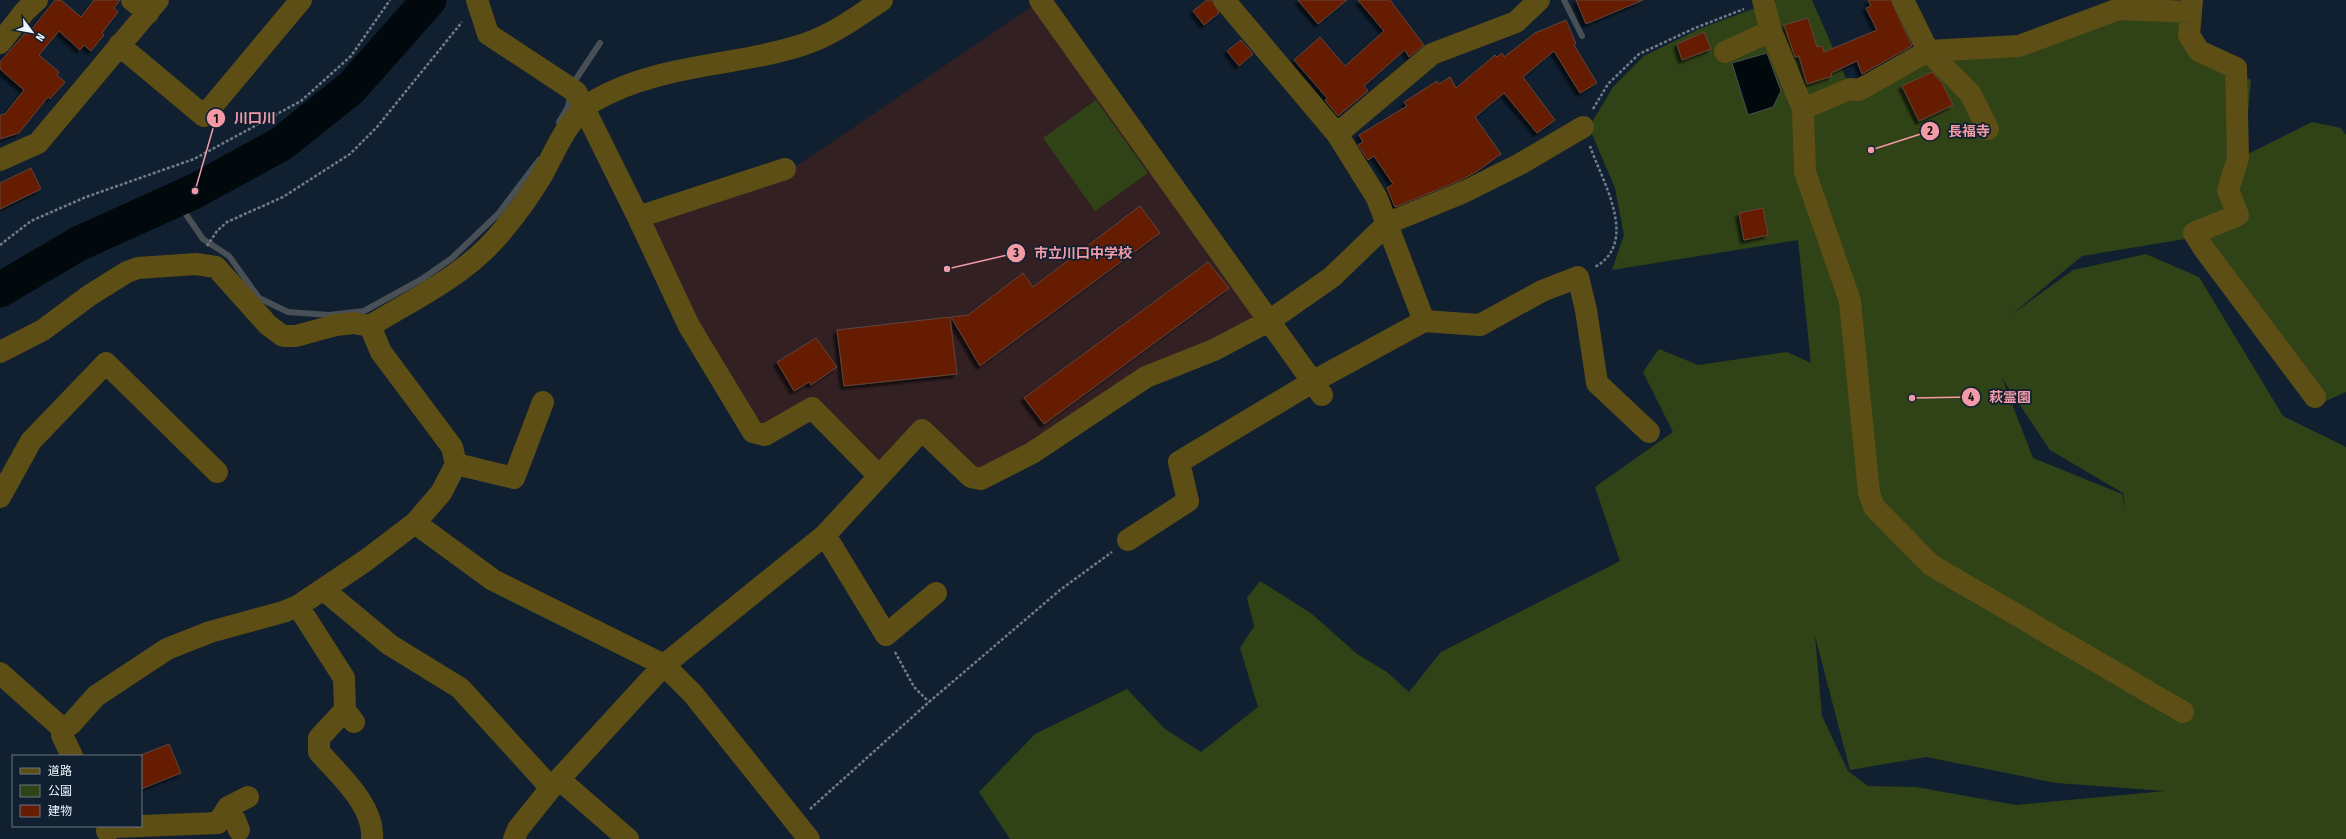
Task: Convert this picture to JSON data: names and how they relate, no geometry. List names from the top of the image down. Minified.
{"places":["長福寺","川口川","市立川口中学校","萩霊園"],"legend":["道路","公園","建物"],"north":"bottom right"}
